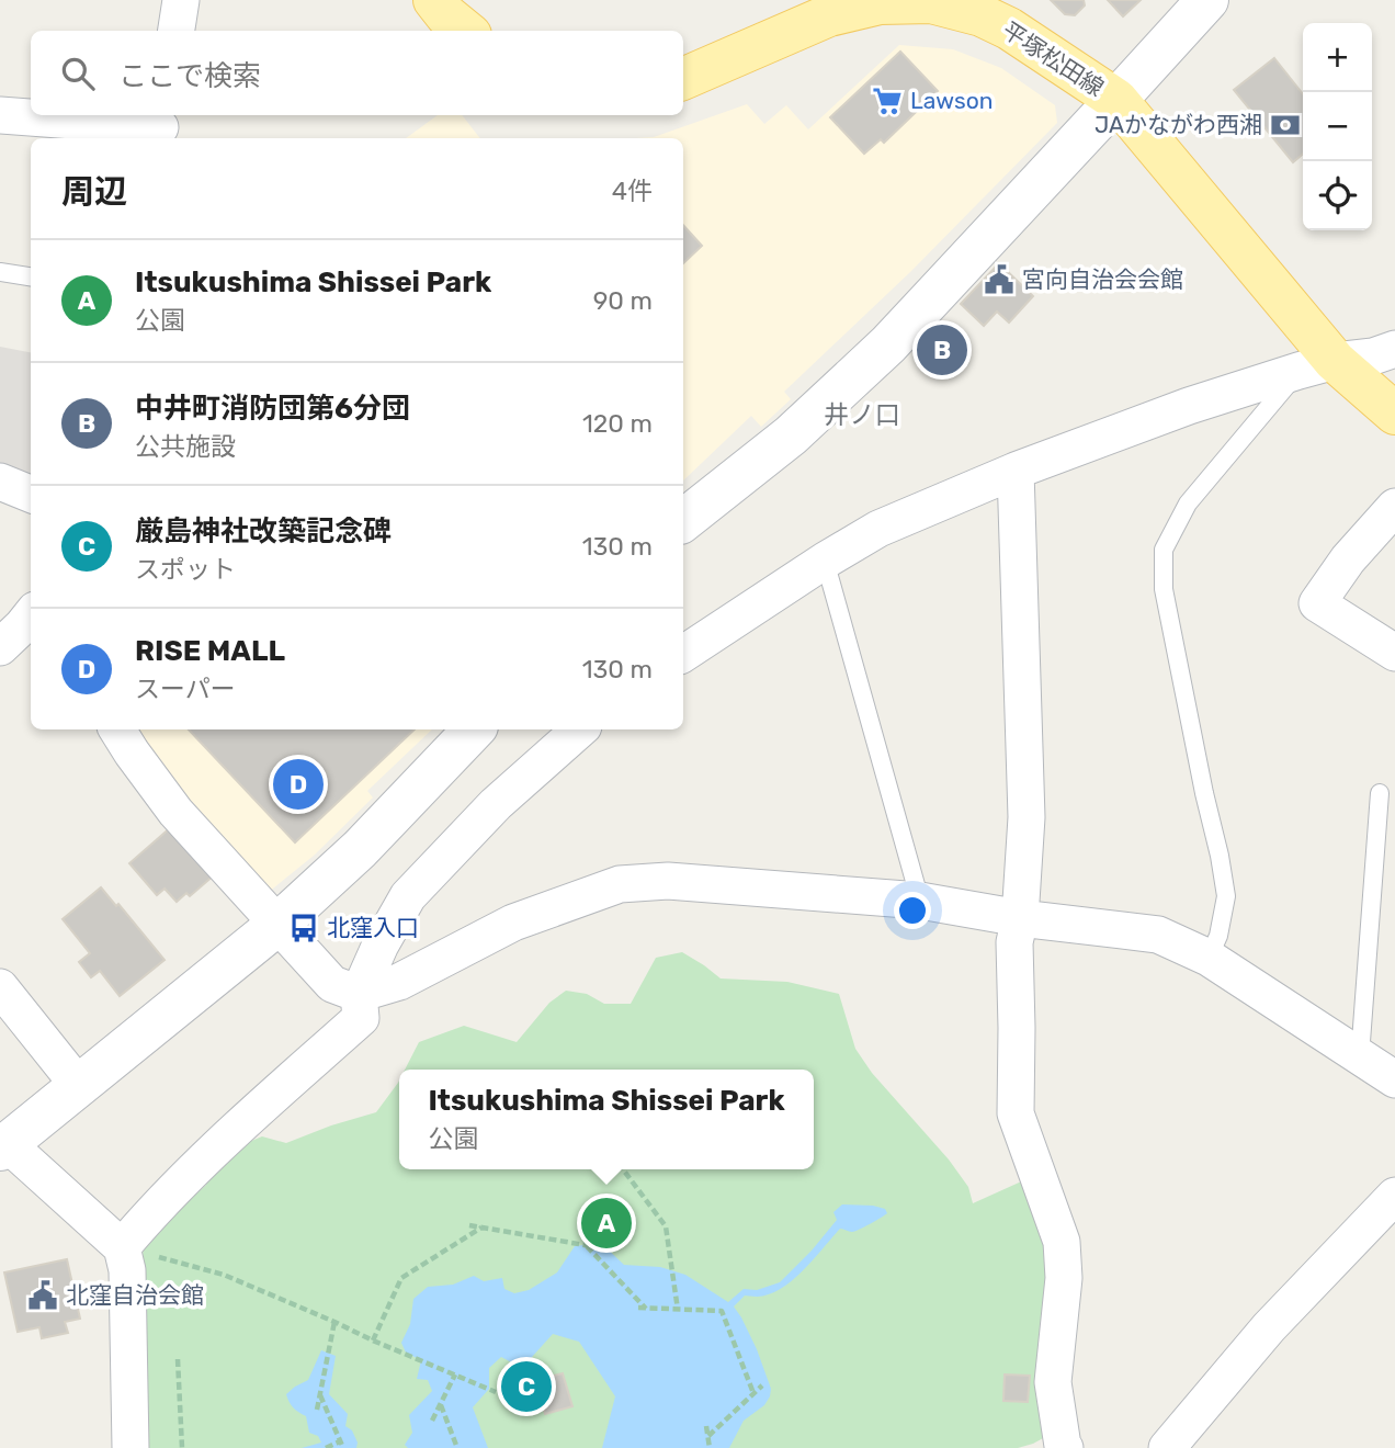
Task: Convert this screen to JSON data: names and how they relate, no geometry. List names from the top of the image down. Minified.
{"streets":{"main road":["平塚松田線"]},"districts":["井ノ口"],"places":{"supermarket":["Lawson"],"bank":["JAかながわ西湘"],"public building":["宮向自治会会館","北窪自治会館"],"bus stop":["北窪入口"]},"page":{"map_buttons":["+","−"],"search":"ここで検索","heading":["周辺","4件"],"list":[{"mark":"A","name":"Itsukushima Shissei Park","note":"公園","value":"90 m"},{"mark":"B","name":"中井町消防団第6分団","note":"公共施設","value":"120 m"},{"mark":"C","name":"厳島神社改築記念碑","note":"スポット","value":"130 m"},{"mark":"D","name":"RISE MALL","note":"スーパー","value":"130 m"}],"pins":["B","D","A","C"],"popup":["Itsukushima Shissei Park","公園"]}}
